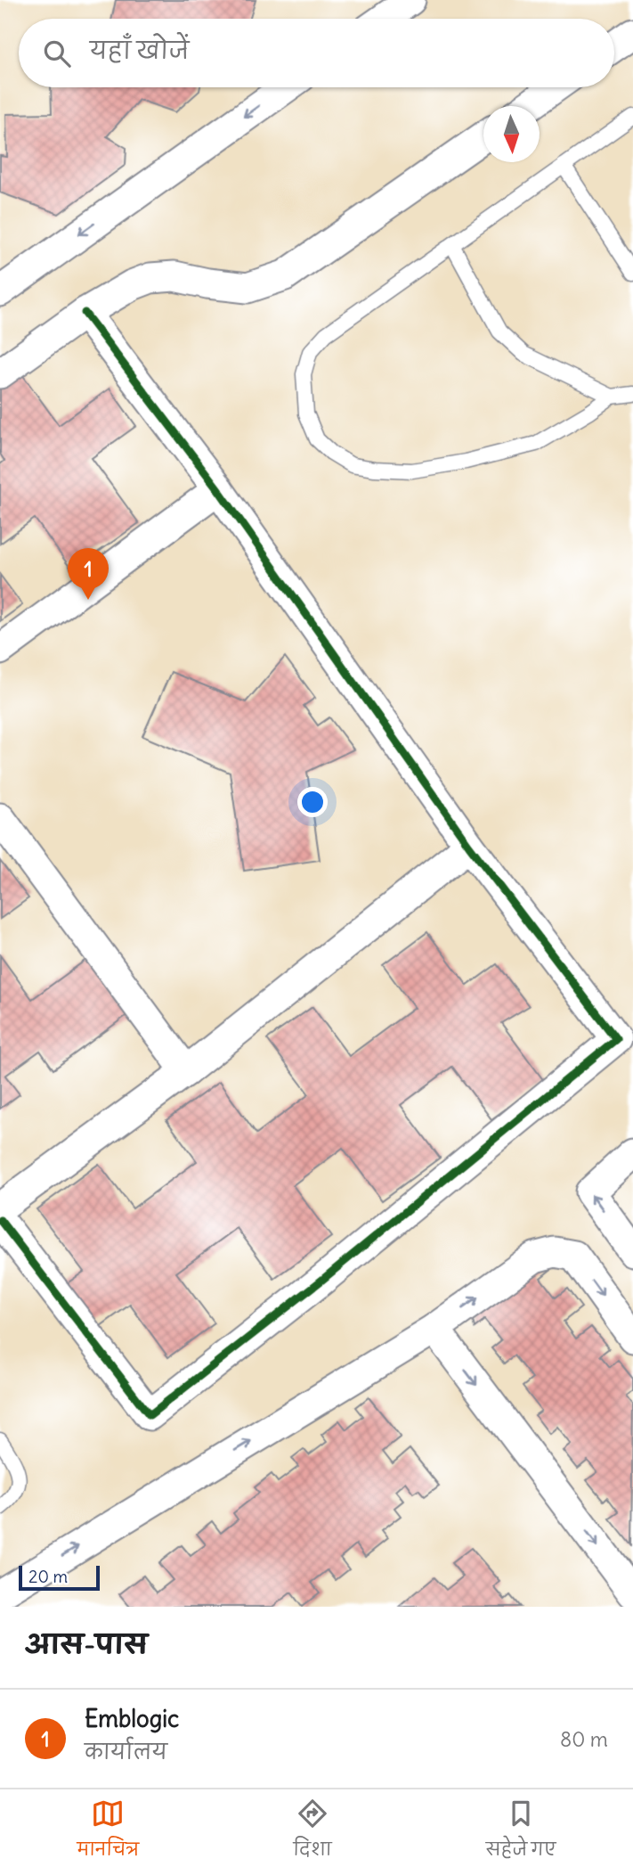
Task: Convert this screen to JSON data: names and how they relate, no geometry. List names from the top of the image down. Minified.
{"scale_bar":"20 m","north":"bottom","page":{"search":"यहाँ खोजें","pins":"1","scale":"20 m","heading":"आस-पास","list":[{"mark":"1","name":"Emblogic","note":"कार्यालय","value":"80 m"}],"nav":["मानचित्र","दिशा","सहेजे गए"]}}
